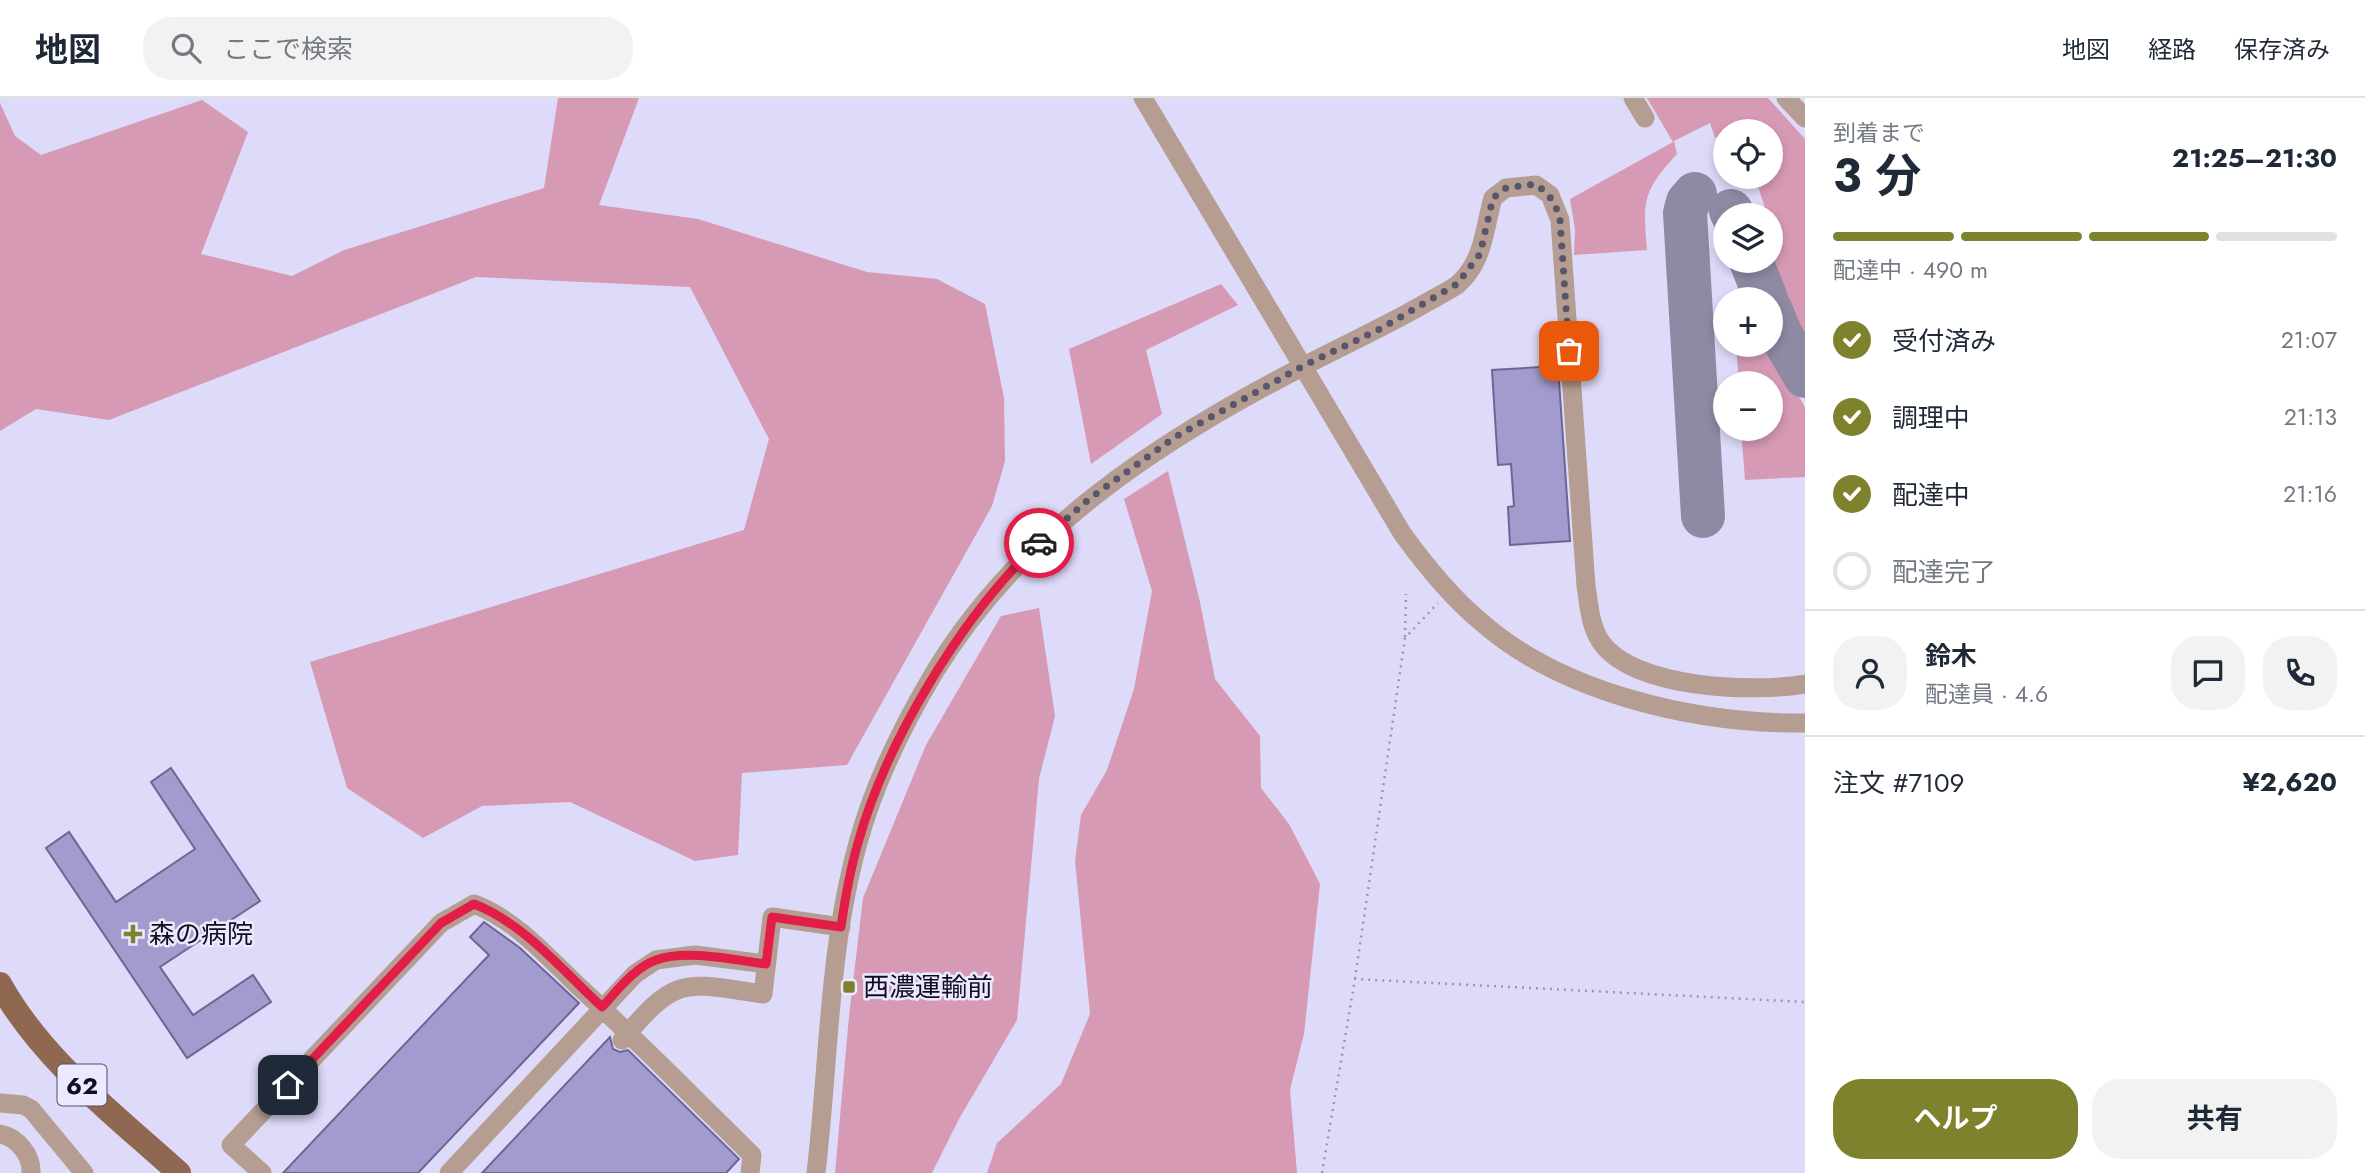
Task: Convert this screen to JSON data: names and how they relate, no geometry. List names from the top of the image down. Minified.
{"streets":{"main road":["62"]},"places":{"health":["森の病院"],"transit":["西濃運輸前"]},"page":{"header":"地図","search":"ここで検索","nav":["地図","経路","保存済み"],"heading":["3 分","到着まで","21:25–21:30"],"panel":["鈴木","配達員 · 4.6","注文 #7109","¥2,620"],"map_buttons":["+","−"],"bar":"配達中 · 490 m","list":[["受付済み","21:07"],["調理中","21:13"],["配達中","21:16"],"配達完了"],"buttons":["ヘルプ","共有"]}}
